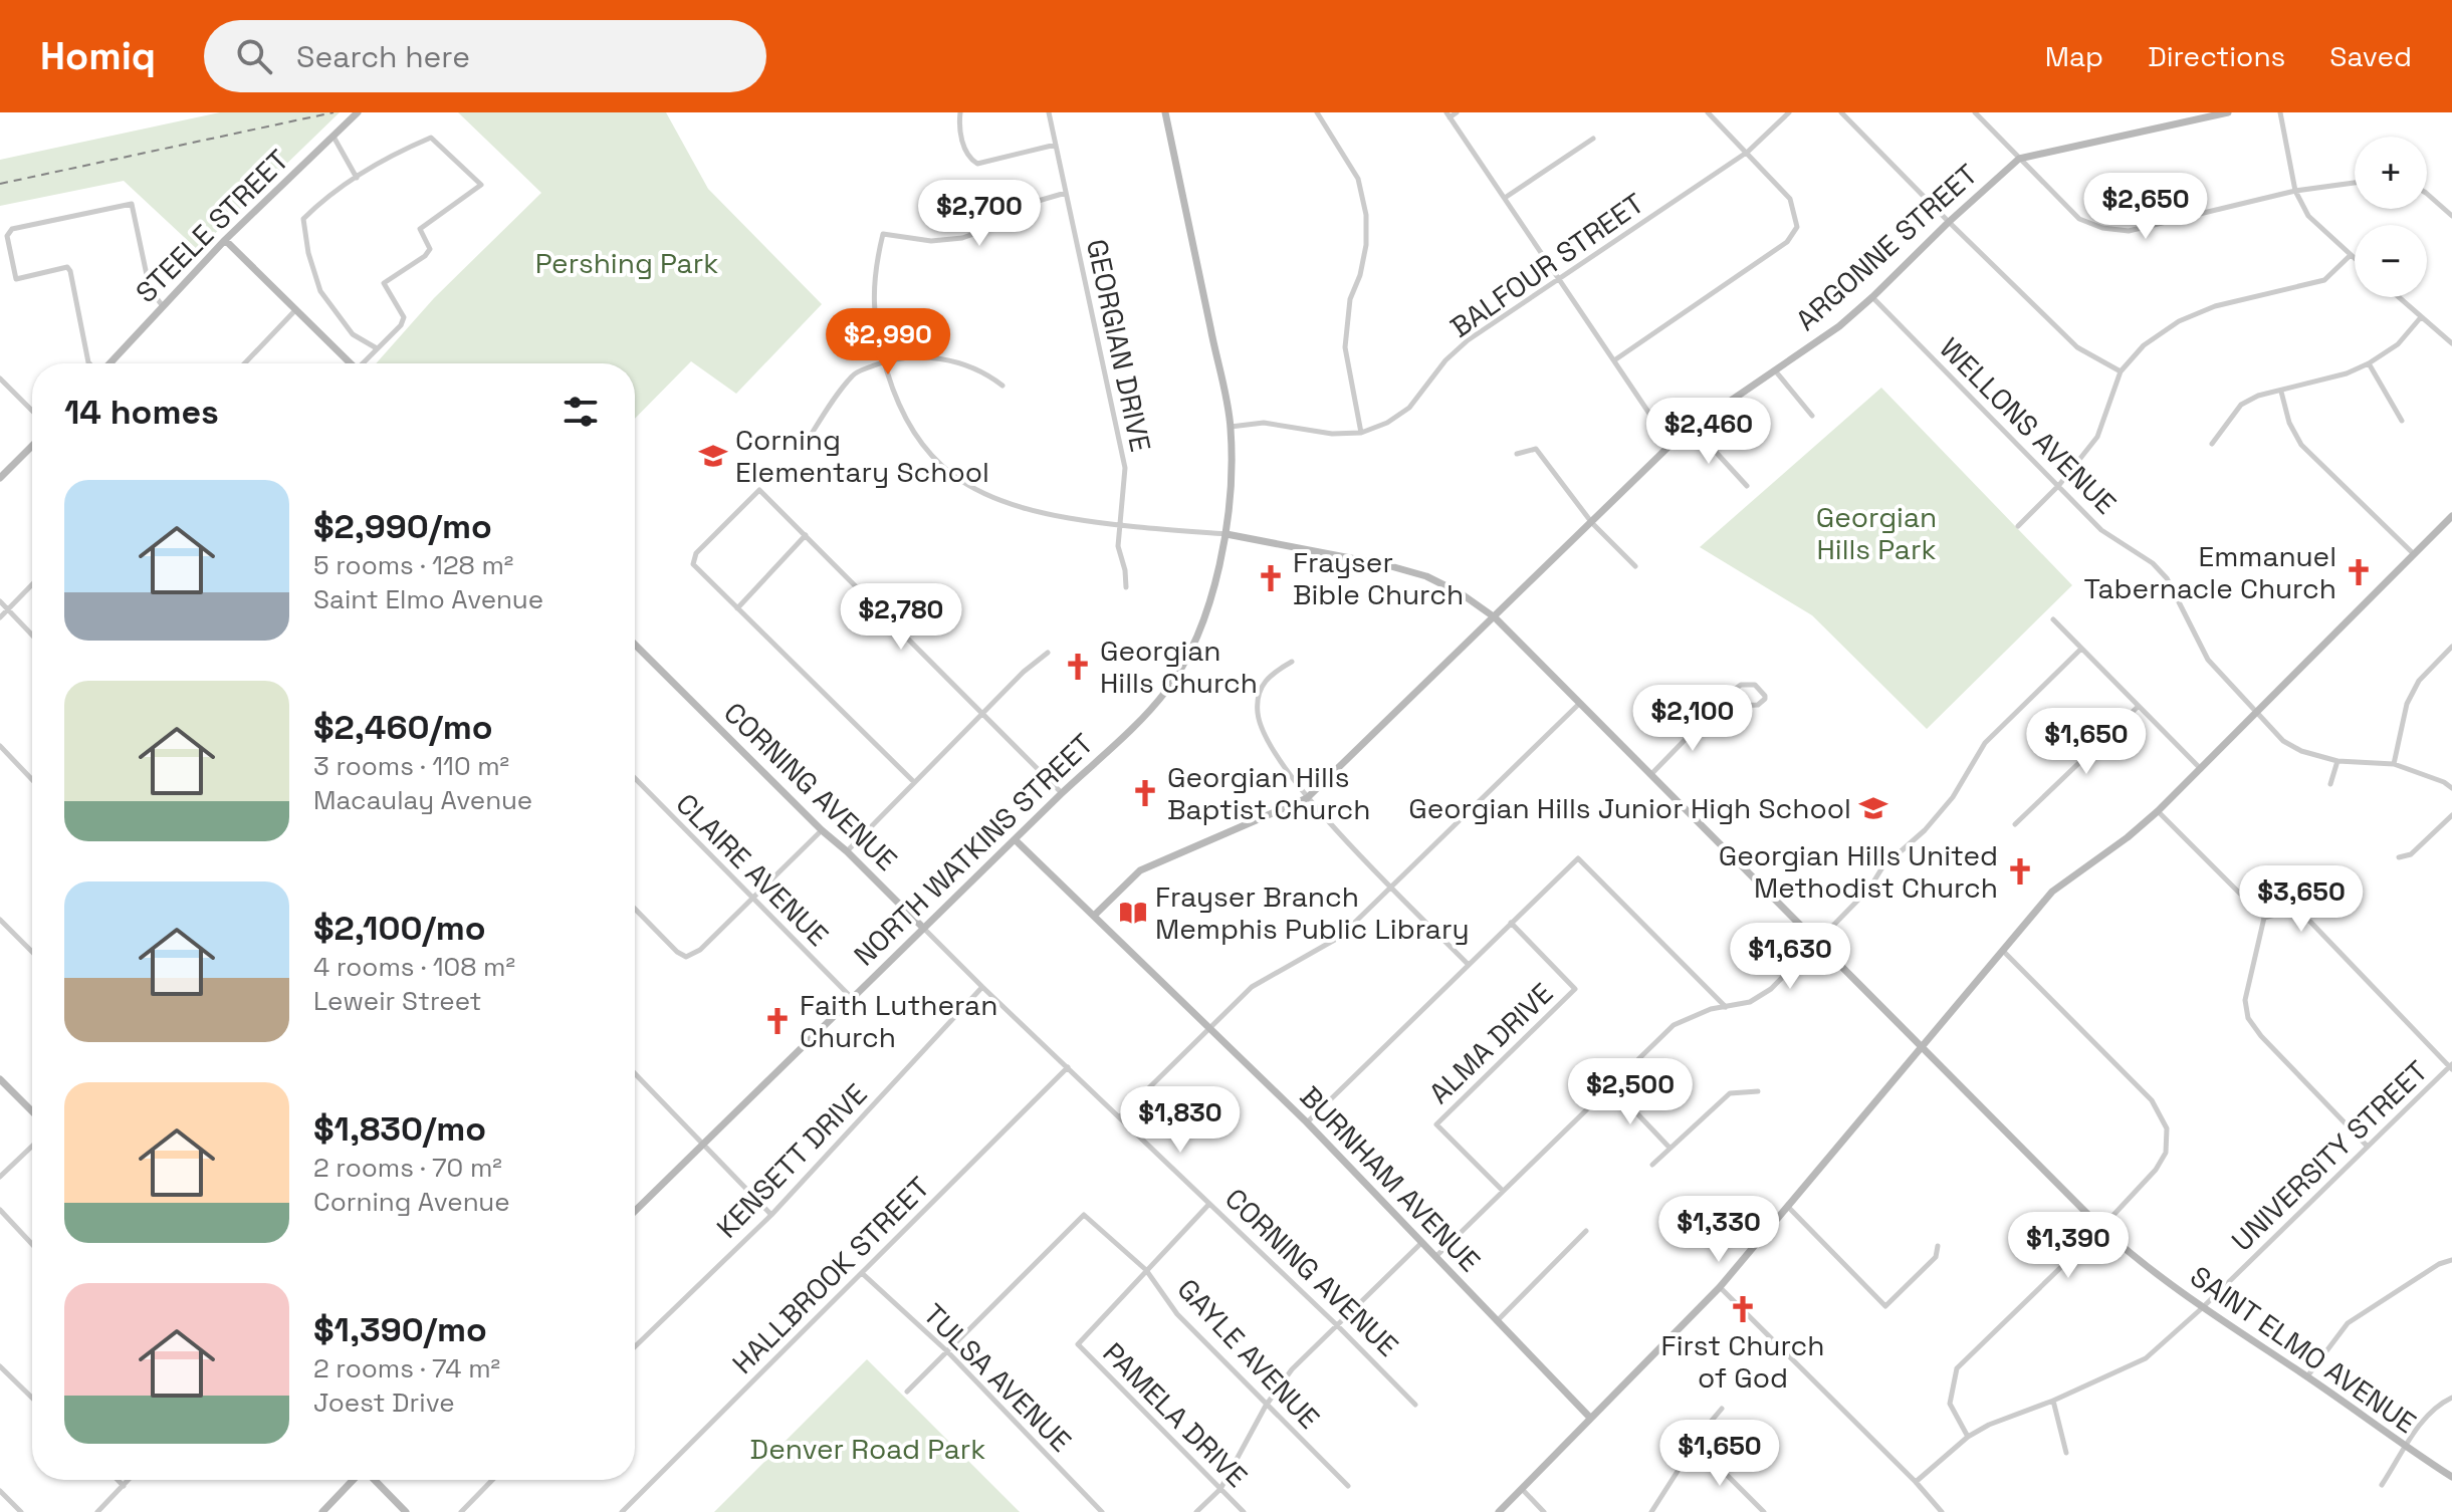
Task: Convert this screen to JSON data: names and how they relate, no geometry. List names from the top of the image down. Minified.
{"streets":{"street":["STEELE STREET","ARGONNE STREET","BALFOUR STREET","GEORGIAN DRIVE","WELLONS AVENUE","CORNING AVENUE","NORTH WATKINS STREET","CLAIRE AVENUE","ALMA DRIVE","UNIVERSITY STREET","KENSETT DRIVE","BURNHAM AVENUE","HALLBROOK STREET","SAINT ELMO AVENUE","GAYLE AVENUE","TULSA AVENUE","PAMELA DRIVE"]},"crossings":[["ARGONNE STREET","WELLONS AVENUE"],["ARGONNE STREET","BURNHAM AVENUE"],["ARGONNE STREET","SAINT ELMO AVENUE"],["BALFOUR STREET","NORTH WATKINS STREET"],["GEORGIAN DRIVE","SAINT ELMO AVENUE"],["CORNING AVENUE","NORTH WATKINS STREET"],["CORNING AVENUE","KENSETT DRIVE"],["CORNING AVENUE","HALLBROOK STREET"],["NORTH WATKINS STREET","CLAIRE AVENUE"],["NORTH WATKINS STREET","BURNHAM AVENUE"],["NORTH WATKINS STREET","SAINT ELMO AVENUE"],["UNIVERSITY STREET","SAINT ELMO AVENUE"],["HALLBROOK STREET","TULSA AVENUE"],["GAYLE AVENUE","TULSA AVENUE"],["GAYLE AVENUE","PAMELA DRIVE"]],"parks":["Pershing Park","Georgian Hills Park","Denver Road Park"],"places":{"school or university":["Corning Elementary School","Georgian Hills Junior High School"],"church":["Emmanuel Tabernacle Church","Frayser Bible Church","Georgian Hills Church","Georgian Hills Baptist Church","Georgian Hills United Methodist Church","Faith Lutheran Church","First Church of God"],"library":["Frayser Branch Memphis Public Library"]},"page":{"header":"Homiq","search":"Search here","nav":["Map","Directions","Saved"],"map_buttons":["+","−"],"price":["$2,650","$2,700","$2,990","$2,460","$2,780","$2,100","$1,650","$3,650","$1,630","$2,500","$1,830","$1,330","$1,390","$1,650"],"heading":"14 homes","list":[{"name":"$2,990/mo","note":"5 rooms · 128 m² · Saint Elmo Avenue"},{"name":"$2,460/mo","note":"3 rooms · 110 m² · Macaulay Avenue"},{"name":"$2,100/mo","note":"4 rooms · 108 m² · Leweir Street"},{"name":"$1,830/mo","note":"2 rooms · 70 m² · Corning Avenue"},{"name":"$1,390/mo","note":"2 rooms · 74 m² · Joest Drive"}]}}
